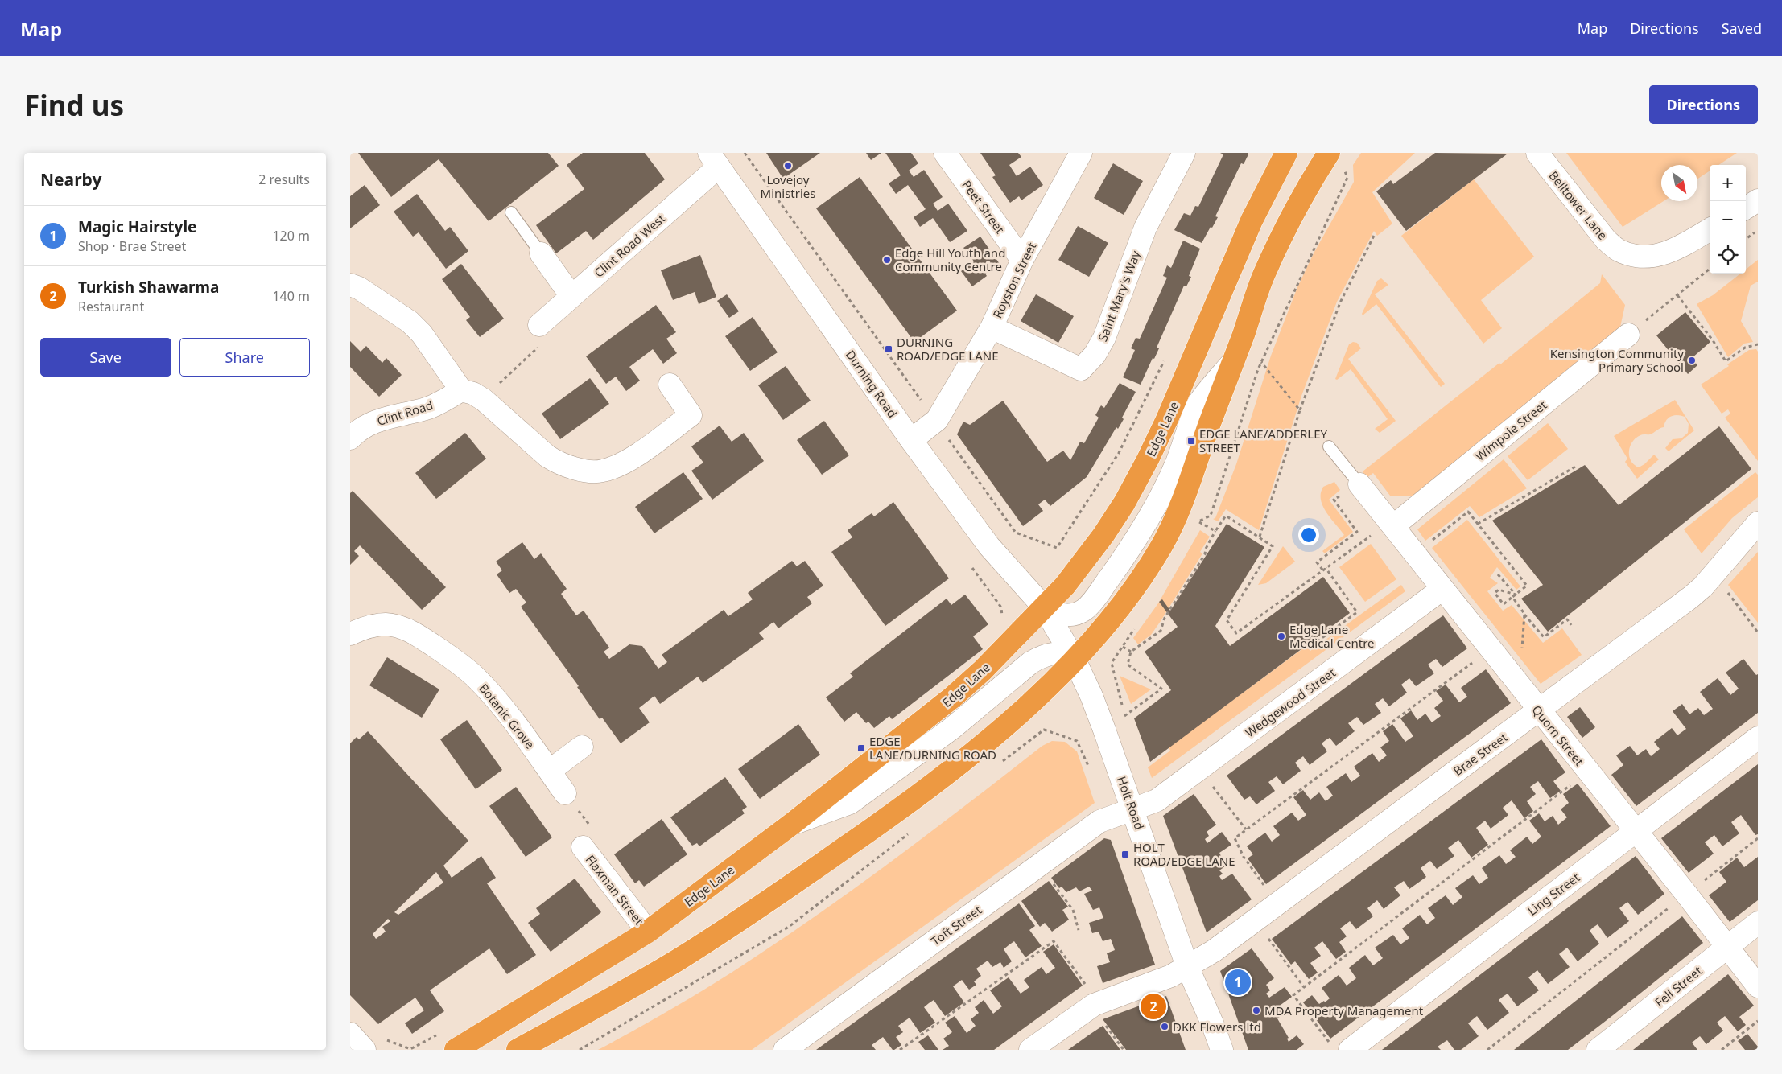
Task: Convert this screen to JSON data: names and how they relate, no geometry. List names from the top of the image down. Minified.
{"streets":{"highway":["Edge Lane"],"street":["Belltower Lane","Peet Street","Clint Road West","Royston Street","Saint Mary's Way","Durning Road","Clint Road","Wimpole Street","Wedgewood Street","Botanic Grove","Quorn Street","Brae Street","Holt Road","Flaxman Street","Ling Street","Toft Street","Fell Street"]},"crossings":[["Peet Street","Royston Street"],["Clint Road West","Durning Road"],["Royston Street","Saint Mary's Way"],["Royston Street","Durning Road"],["Durning Road","Edge Lane"],["Durning Road","Holt Road"],["Edge Lane","Holt Road"],["Edge Lane","Flaxman Street"],["Wimpole Street","Quorn Street"],["Wedgewood Street","Quorn Street"],["Wedgewood Street","Holt Road"],["Wedgewood Street","Toft Street"],["Quorn Street","Brae Street"],["Quorn Street","Ling Street"],["Quorn Street","Fell Street"],["Brae Street","Holt Road"],["Holt Road","Toft Street"]],"places":{"other":["Lovejoy Ministries","Edge Hill Youth and Community Centre","Kensington Community Primary School","Edge Lane Medical Centre","MDA Property Management","DKK Flowers ltd"],"transit":["DURNING ROAD/EDGE LANE","EDGE LANE/ADDERLEY STREET","EDGE LANE/DURNING ROAD","HOLT ROAD/EDGE LANE"]},"north":"bottom right","page":{"header":"Map","nav":["Map","Directions","Saved"],"buttons":["Directions",["Save","Share"]],"title":"Find us","heading":["Nearby","2 results"],"map_buttons":["+","−"],"list":[{"mark":"1","name":"Magic Hairstyle","note":"Shop · Brae Street","value":"120 m"},{"mark":"2","name":"Turkish Shawarma","note":"Restaurant","value":"140 m"}],"pins":["1","2"]}}
